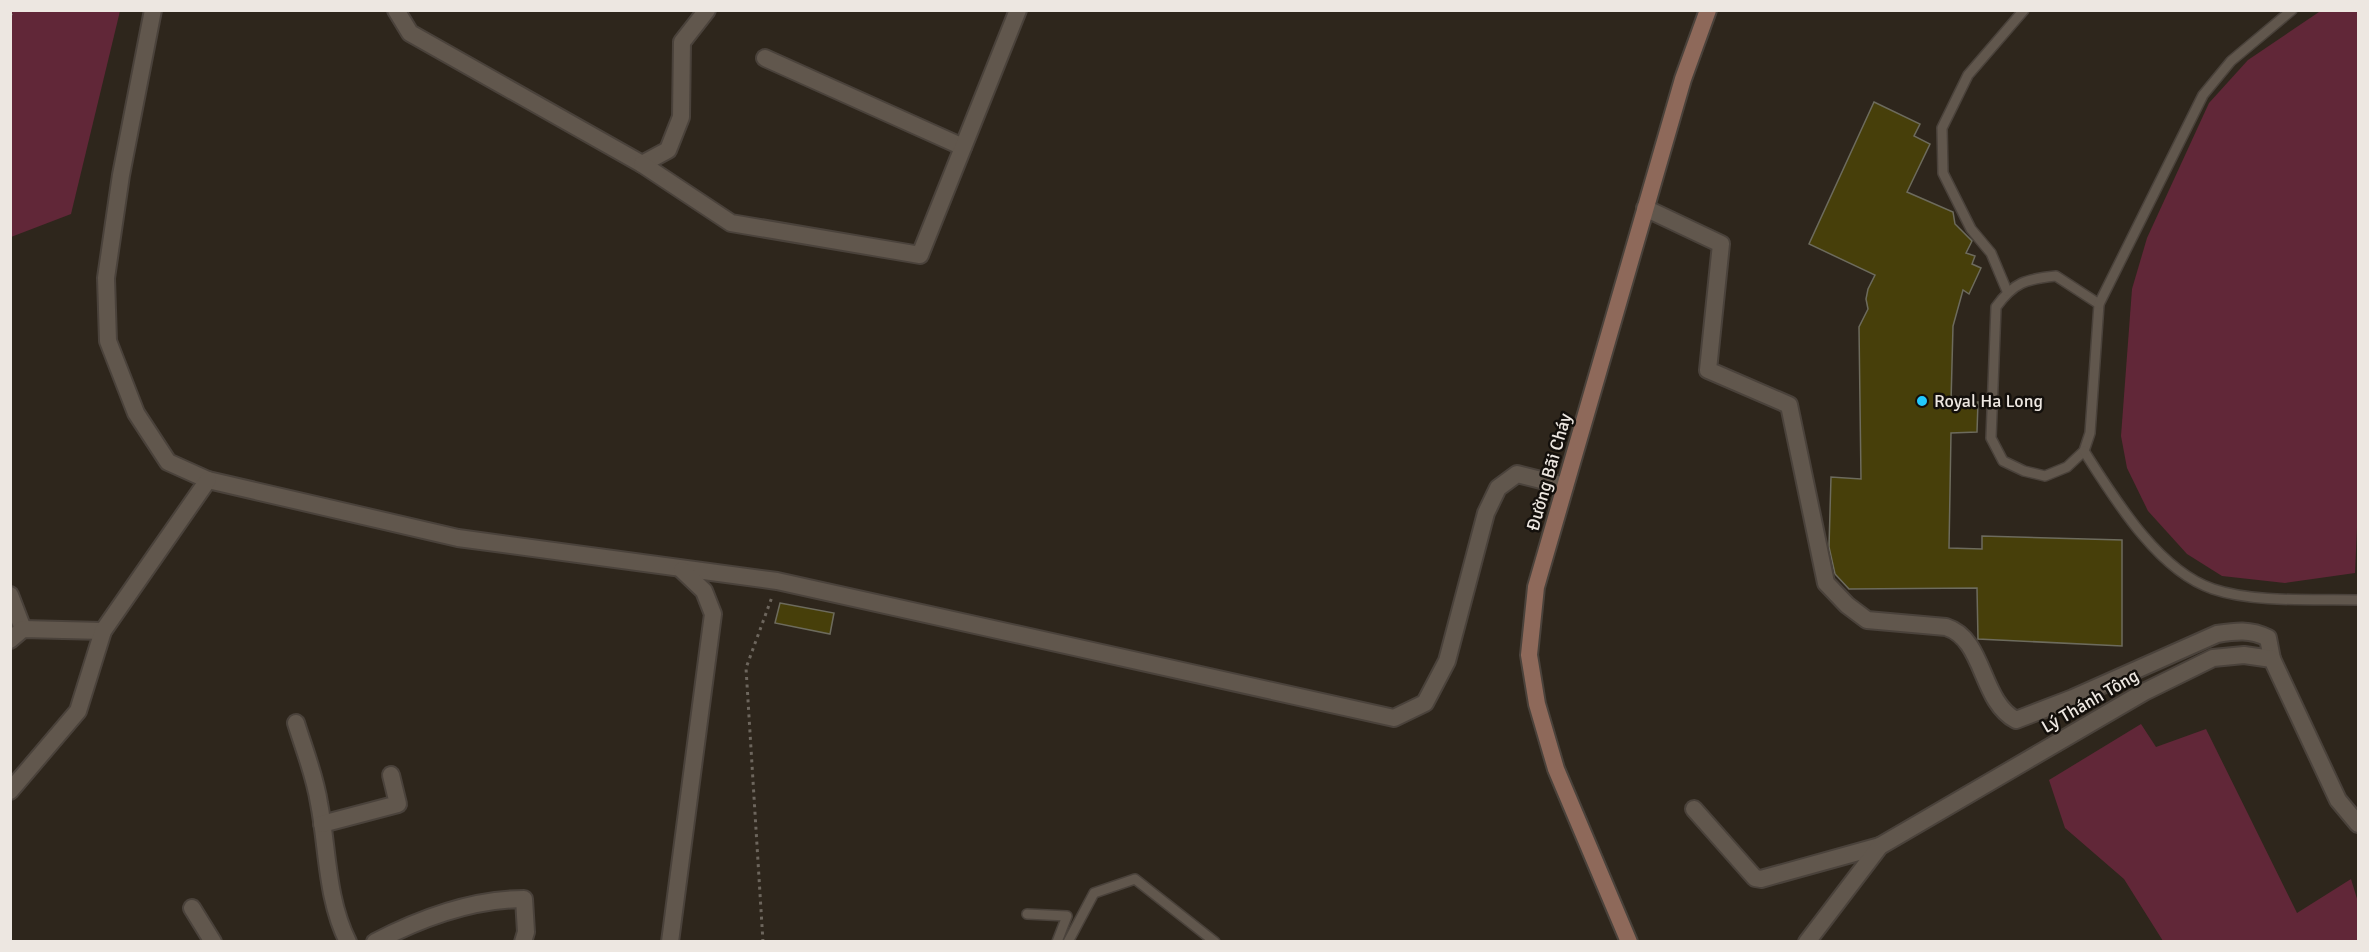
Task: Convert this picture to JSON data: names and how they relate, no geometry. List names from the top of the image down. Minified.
{"streets":{"main road":["Đường Bãi Cháy"],"street":["Lý Thánh Tông"]},"places":["Royal Ha Long"]}
